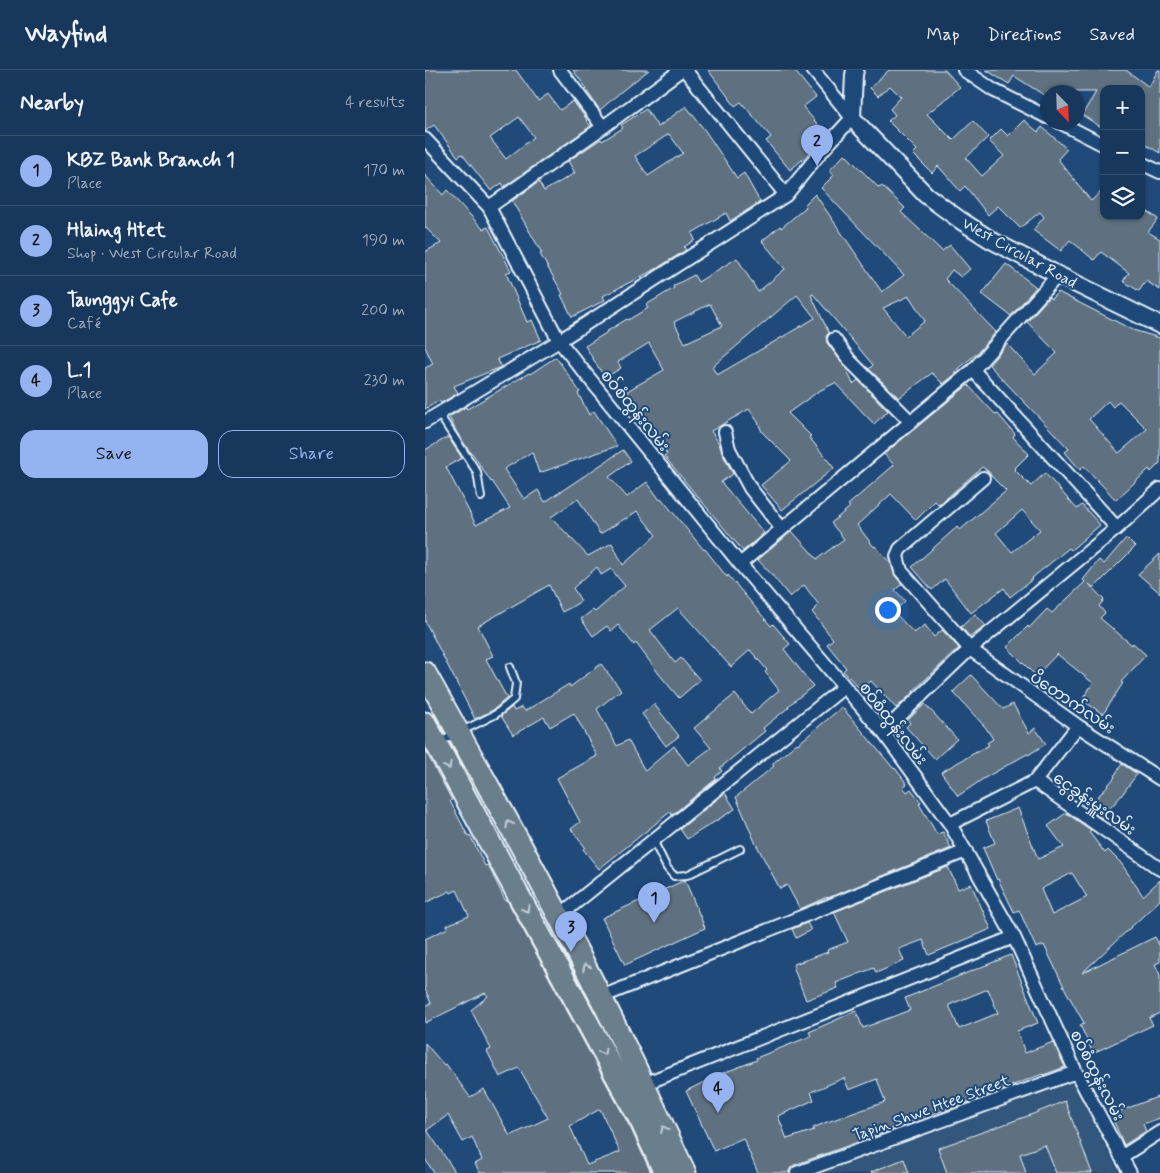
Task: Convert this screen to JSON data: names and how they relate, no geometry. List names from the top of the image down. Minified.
{"streets":{"street":["West Circular Road","စဝ်စံထွန်းလမ်း","ပိတောက်လမ်း","ငွေခွန်းမှူးလမ်း","Tapin Shwe Htee Street"]},"crossings":[["စဝ်စံထွန်းလမ်း","Tapin Shwe Htee Street"]],"north":"bottom right","page":{"header":"Wayfind","nav":["Map","Directions","Saved"],"heading":["Nearby","4 results"],"map_buttons":["+","−"],"pins":["2","1","3","4"],"list":[{"mark":"1","name":"KBZ Bank Branch 1","note":"Place","value":"170 m"},{"mark":"2","name":"Hlaing Htet","note":"Shop · West Circular Road","value":"190 m"},{"mark":"3","name":"Taunggyi Cafe","note":"Café","value":"200 m"},{"mark":"4","name":"L.1","note":"Place","value":"230 m"}],"buttons":["Save","Share"]}}
